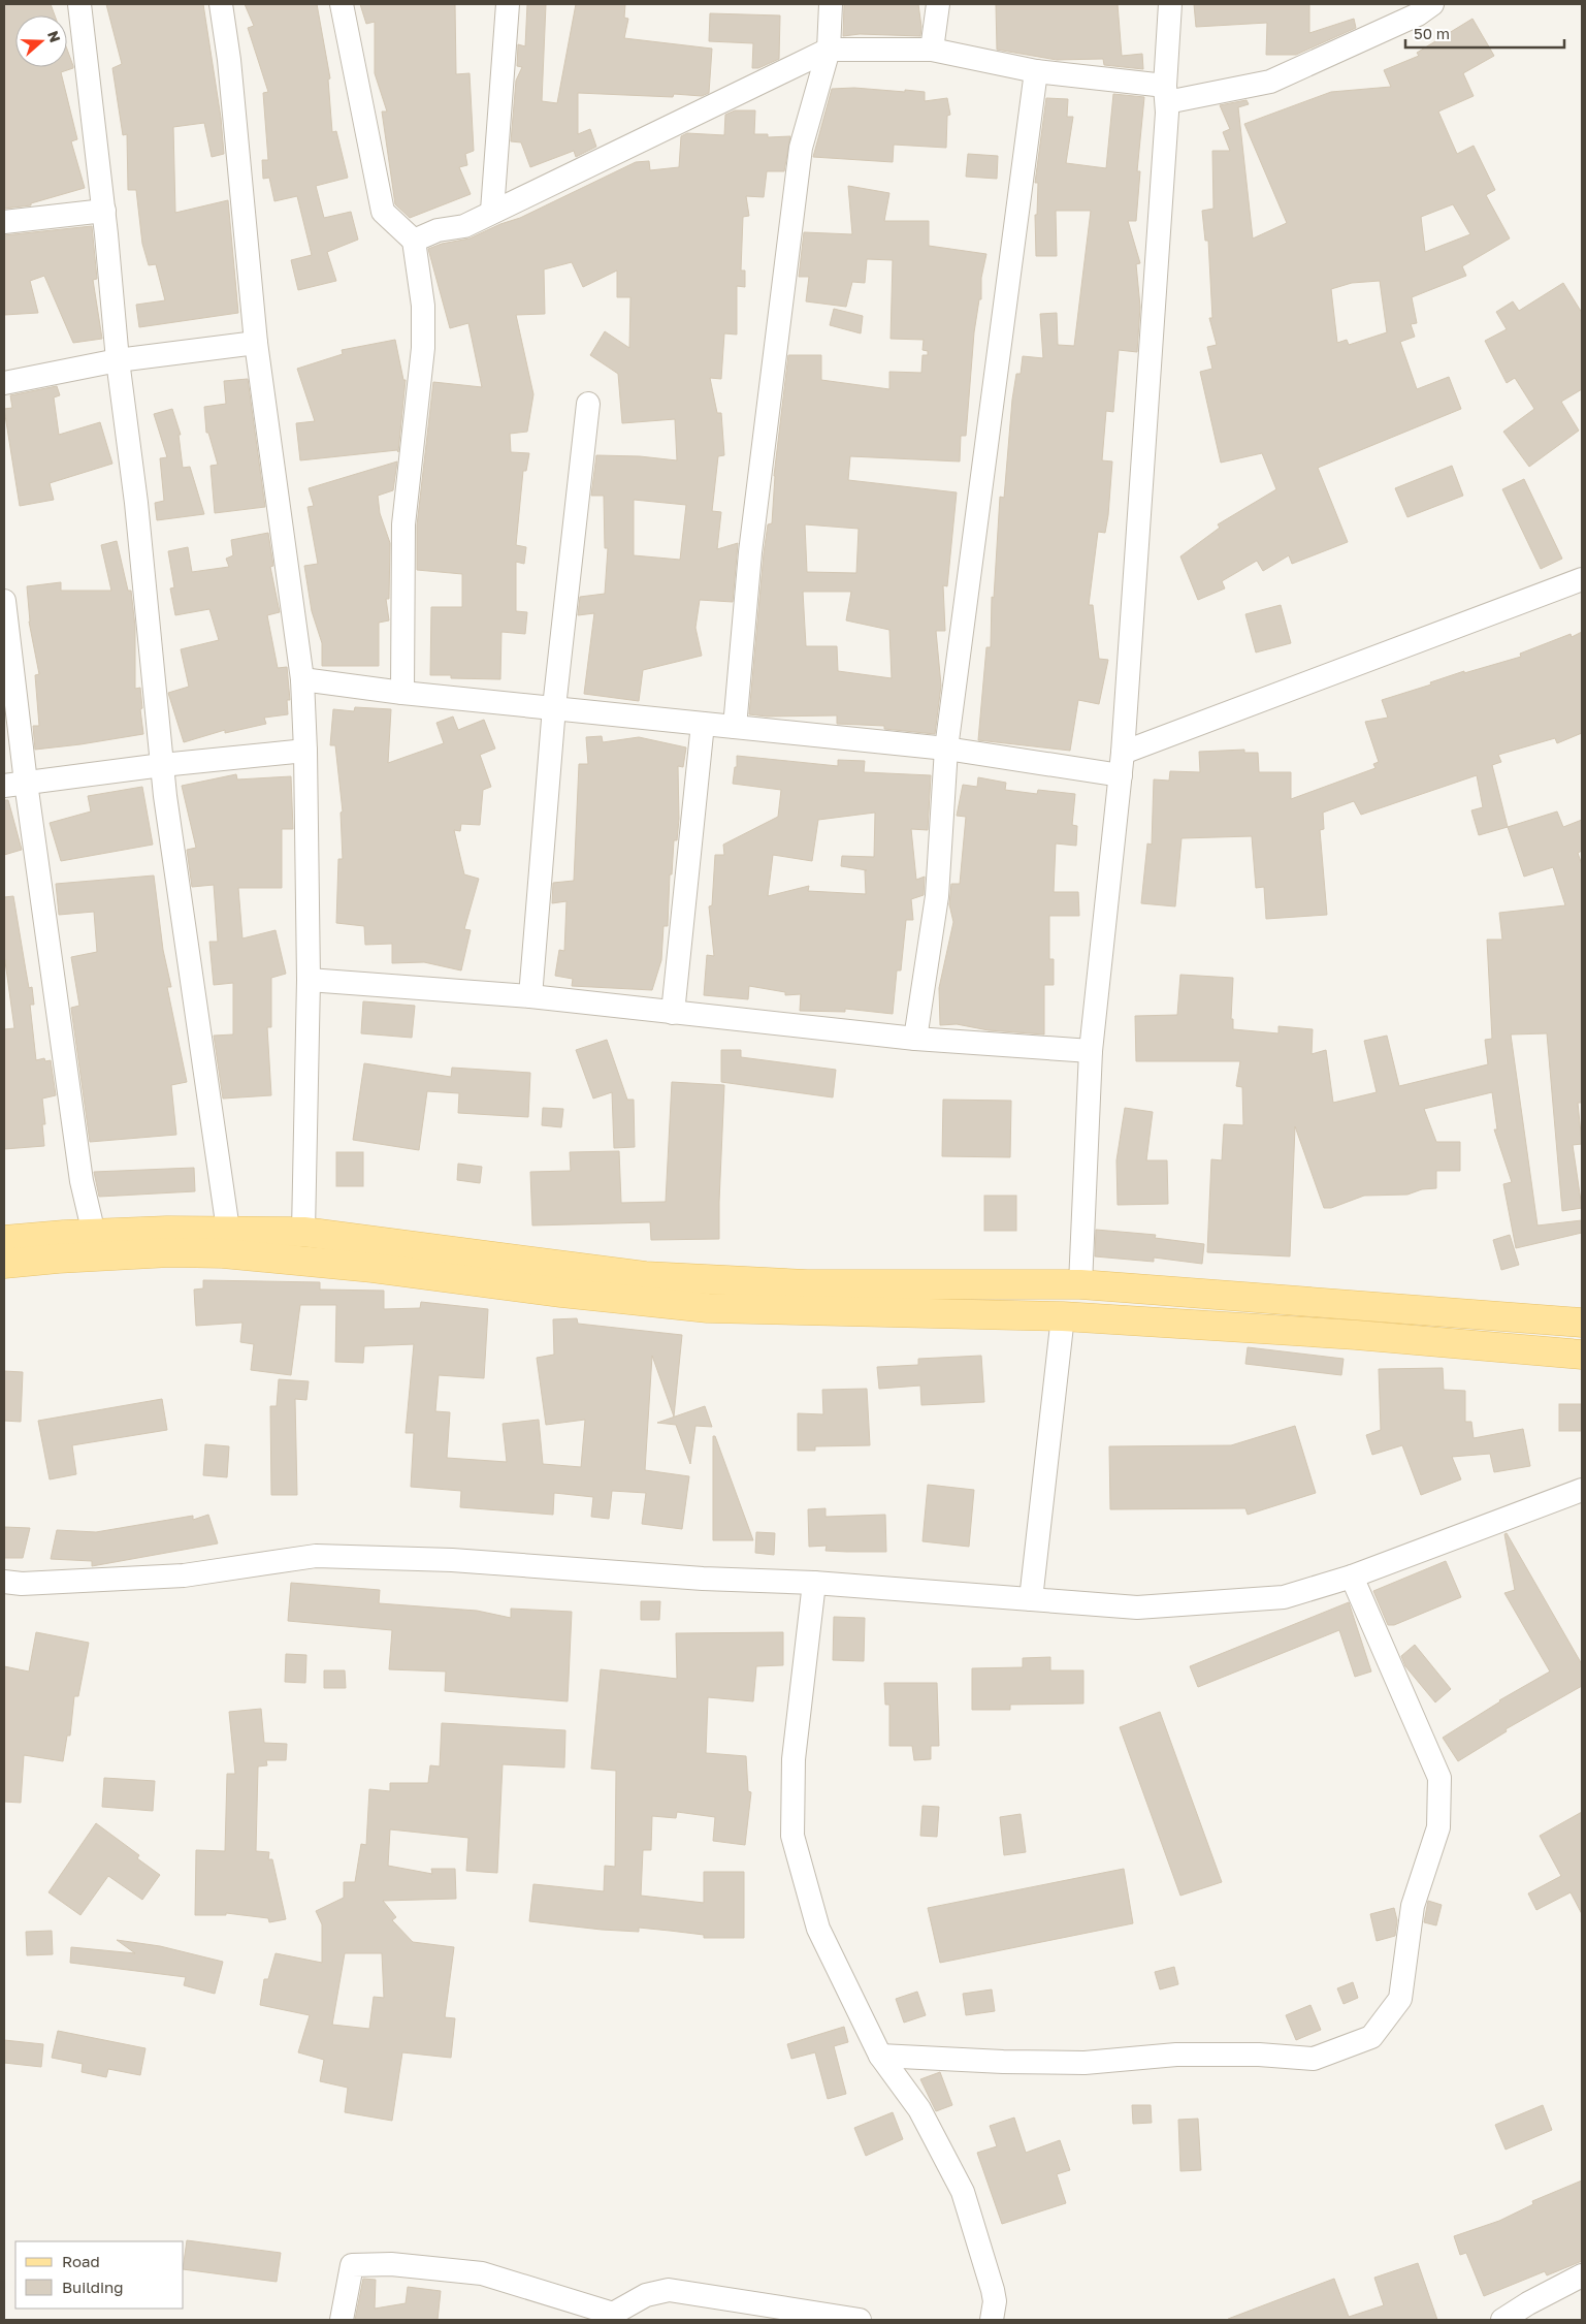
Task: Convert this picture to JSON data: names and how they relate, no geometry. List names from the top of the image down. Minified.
{"legend":["Road","Building"],"scale_bar":"50 m","north":"right"}
